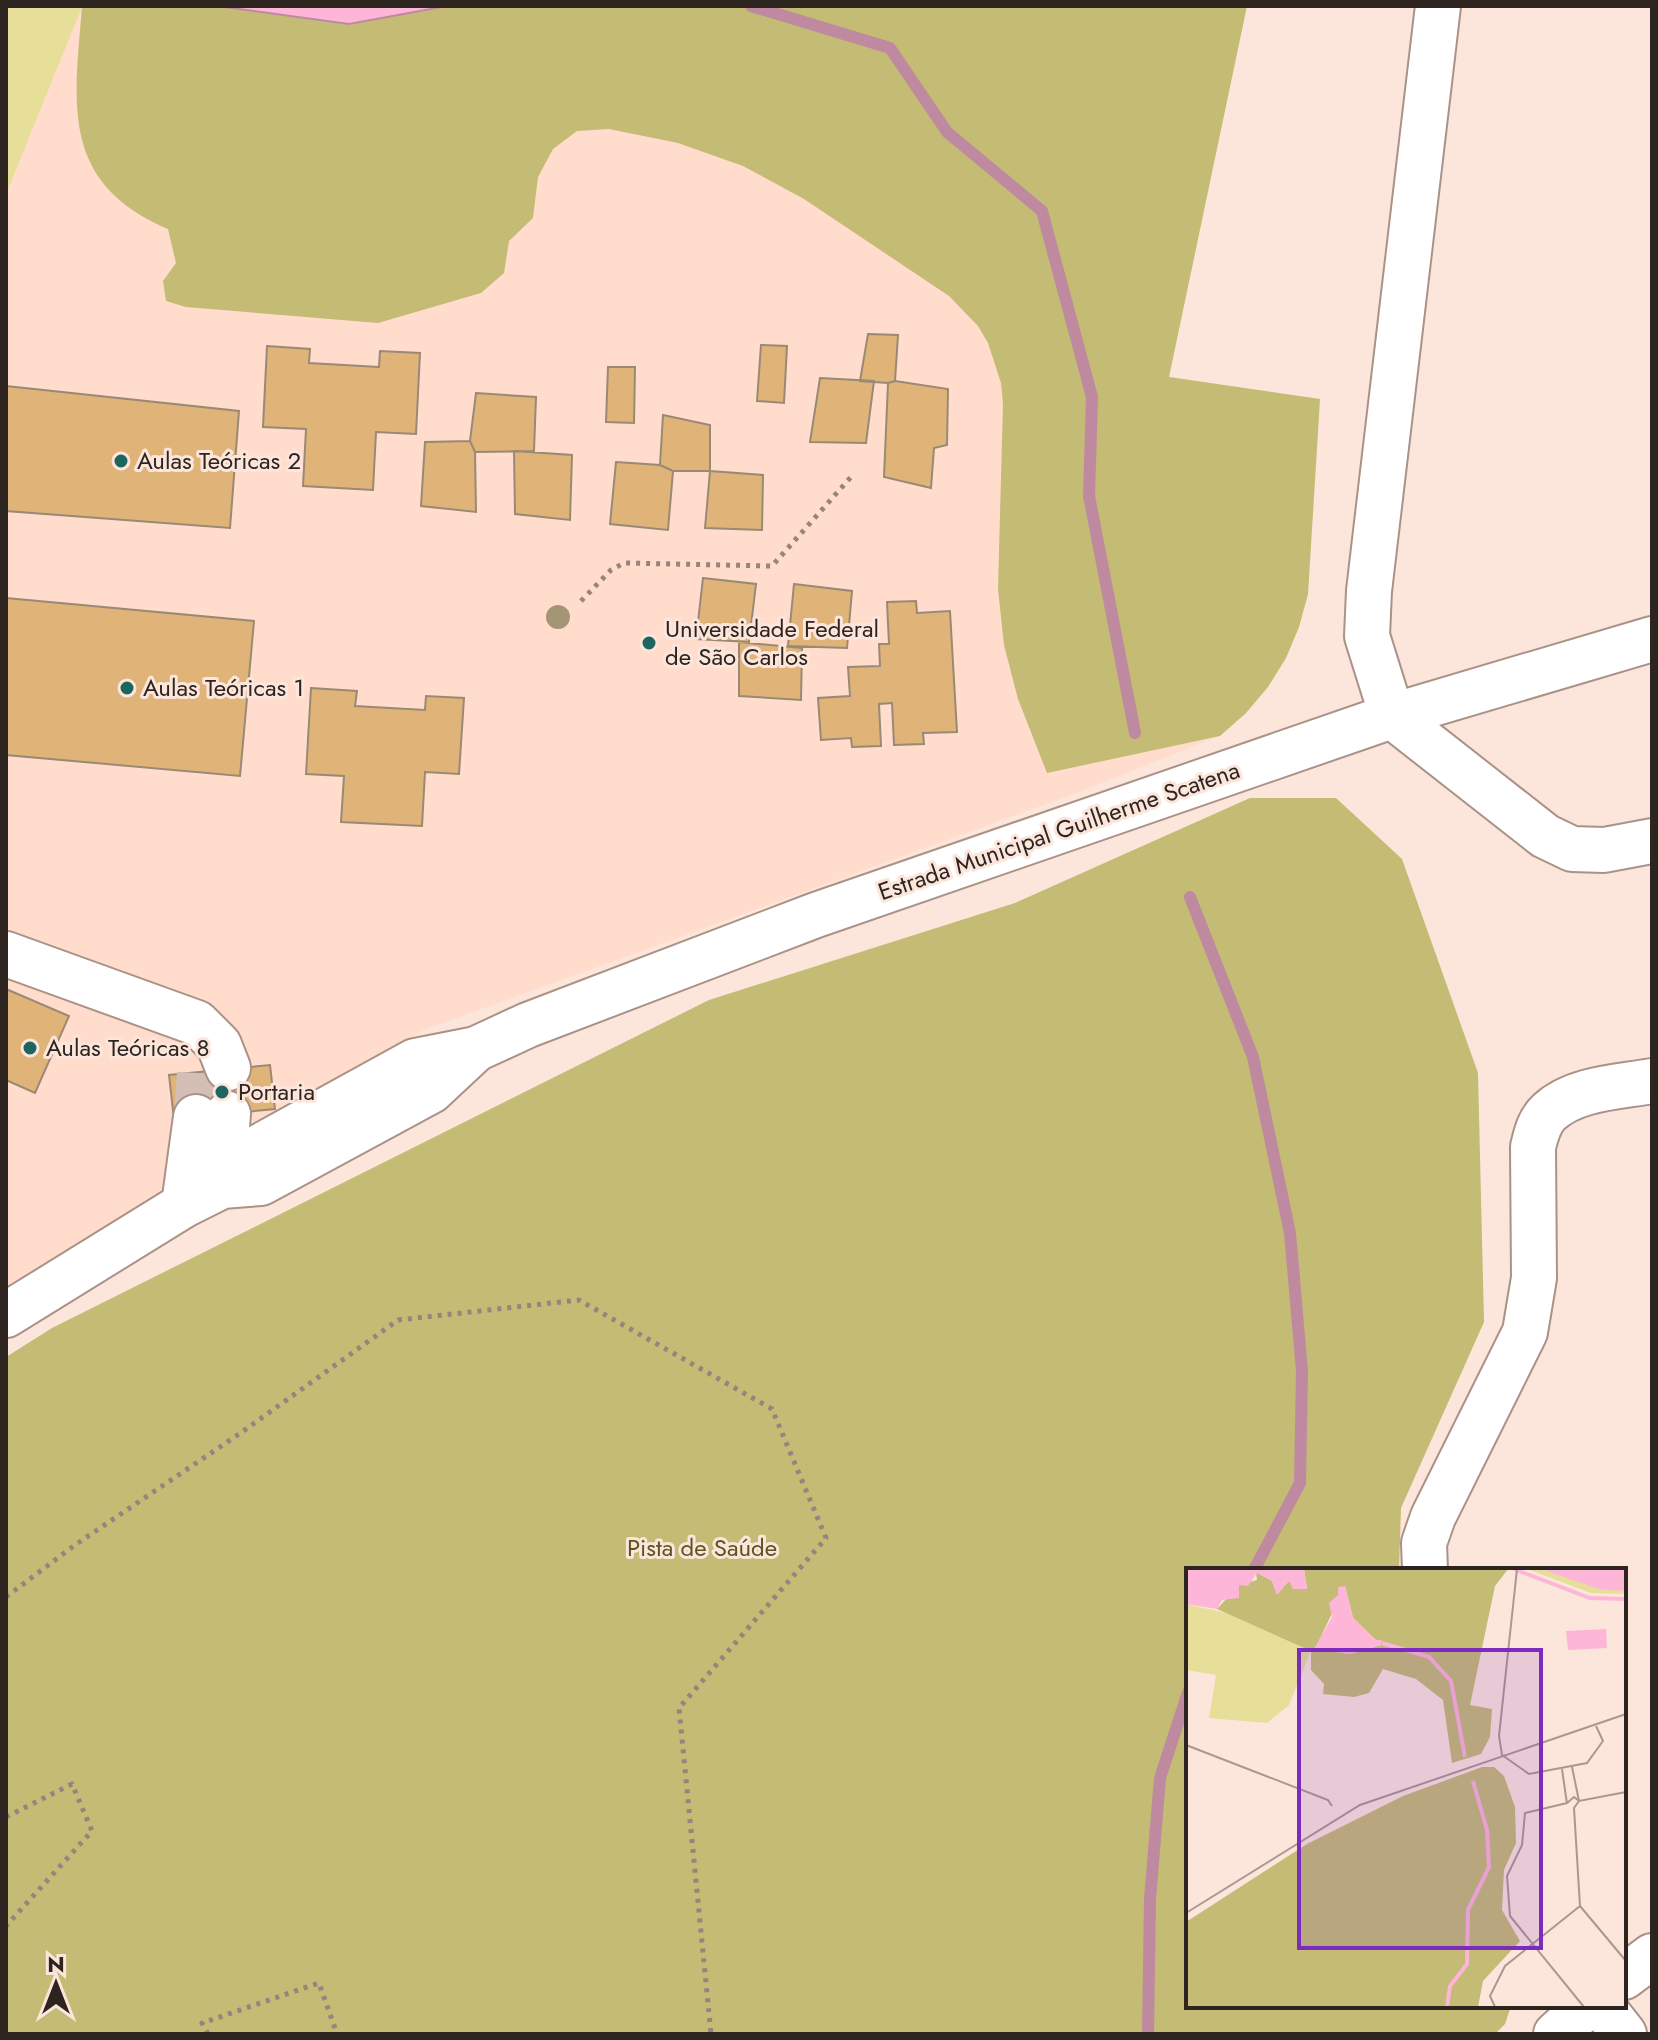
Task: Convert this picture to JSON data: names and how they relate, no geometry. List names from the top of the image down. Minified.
{"streets":{"main road":["Estrada Municipal Guilherme Scatena"]},"parks":["Pista de Saúde"],"places":["Aulas Teóricas 2","Universidade Federal de São Carlos","Aulas Teóricas 1","Aulas Teóricas 8","Portaria"],"north":"top"}
